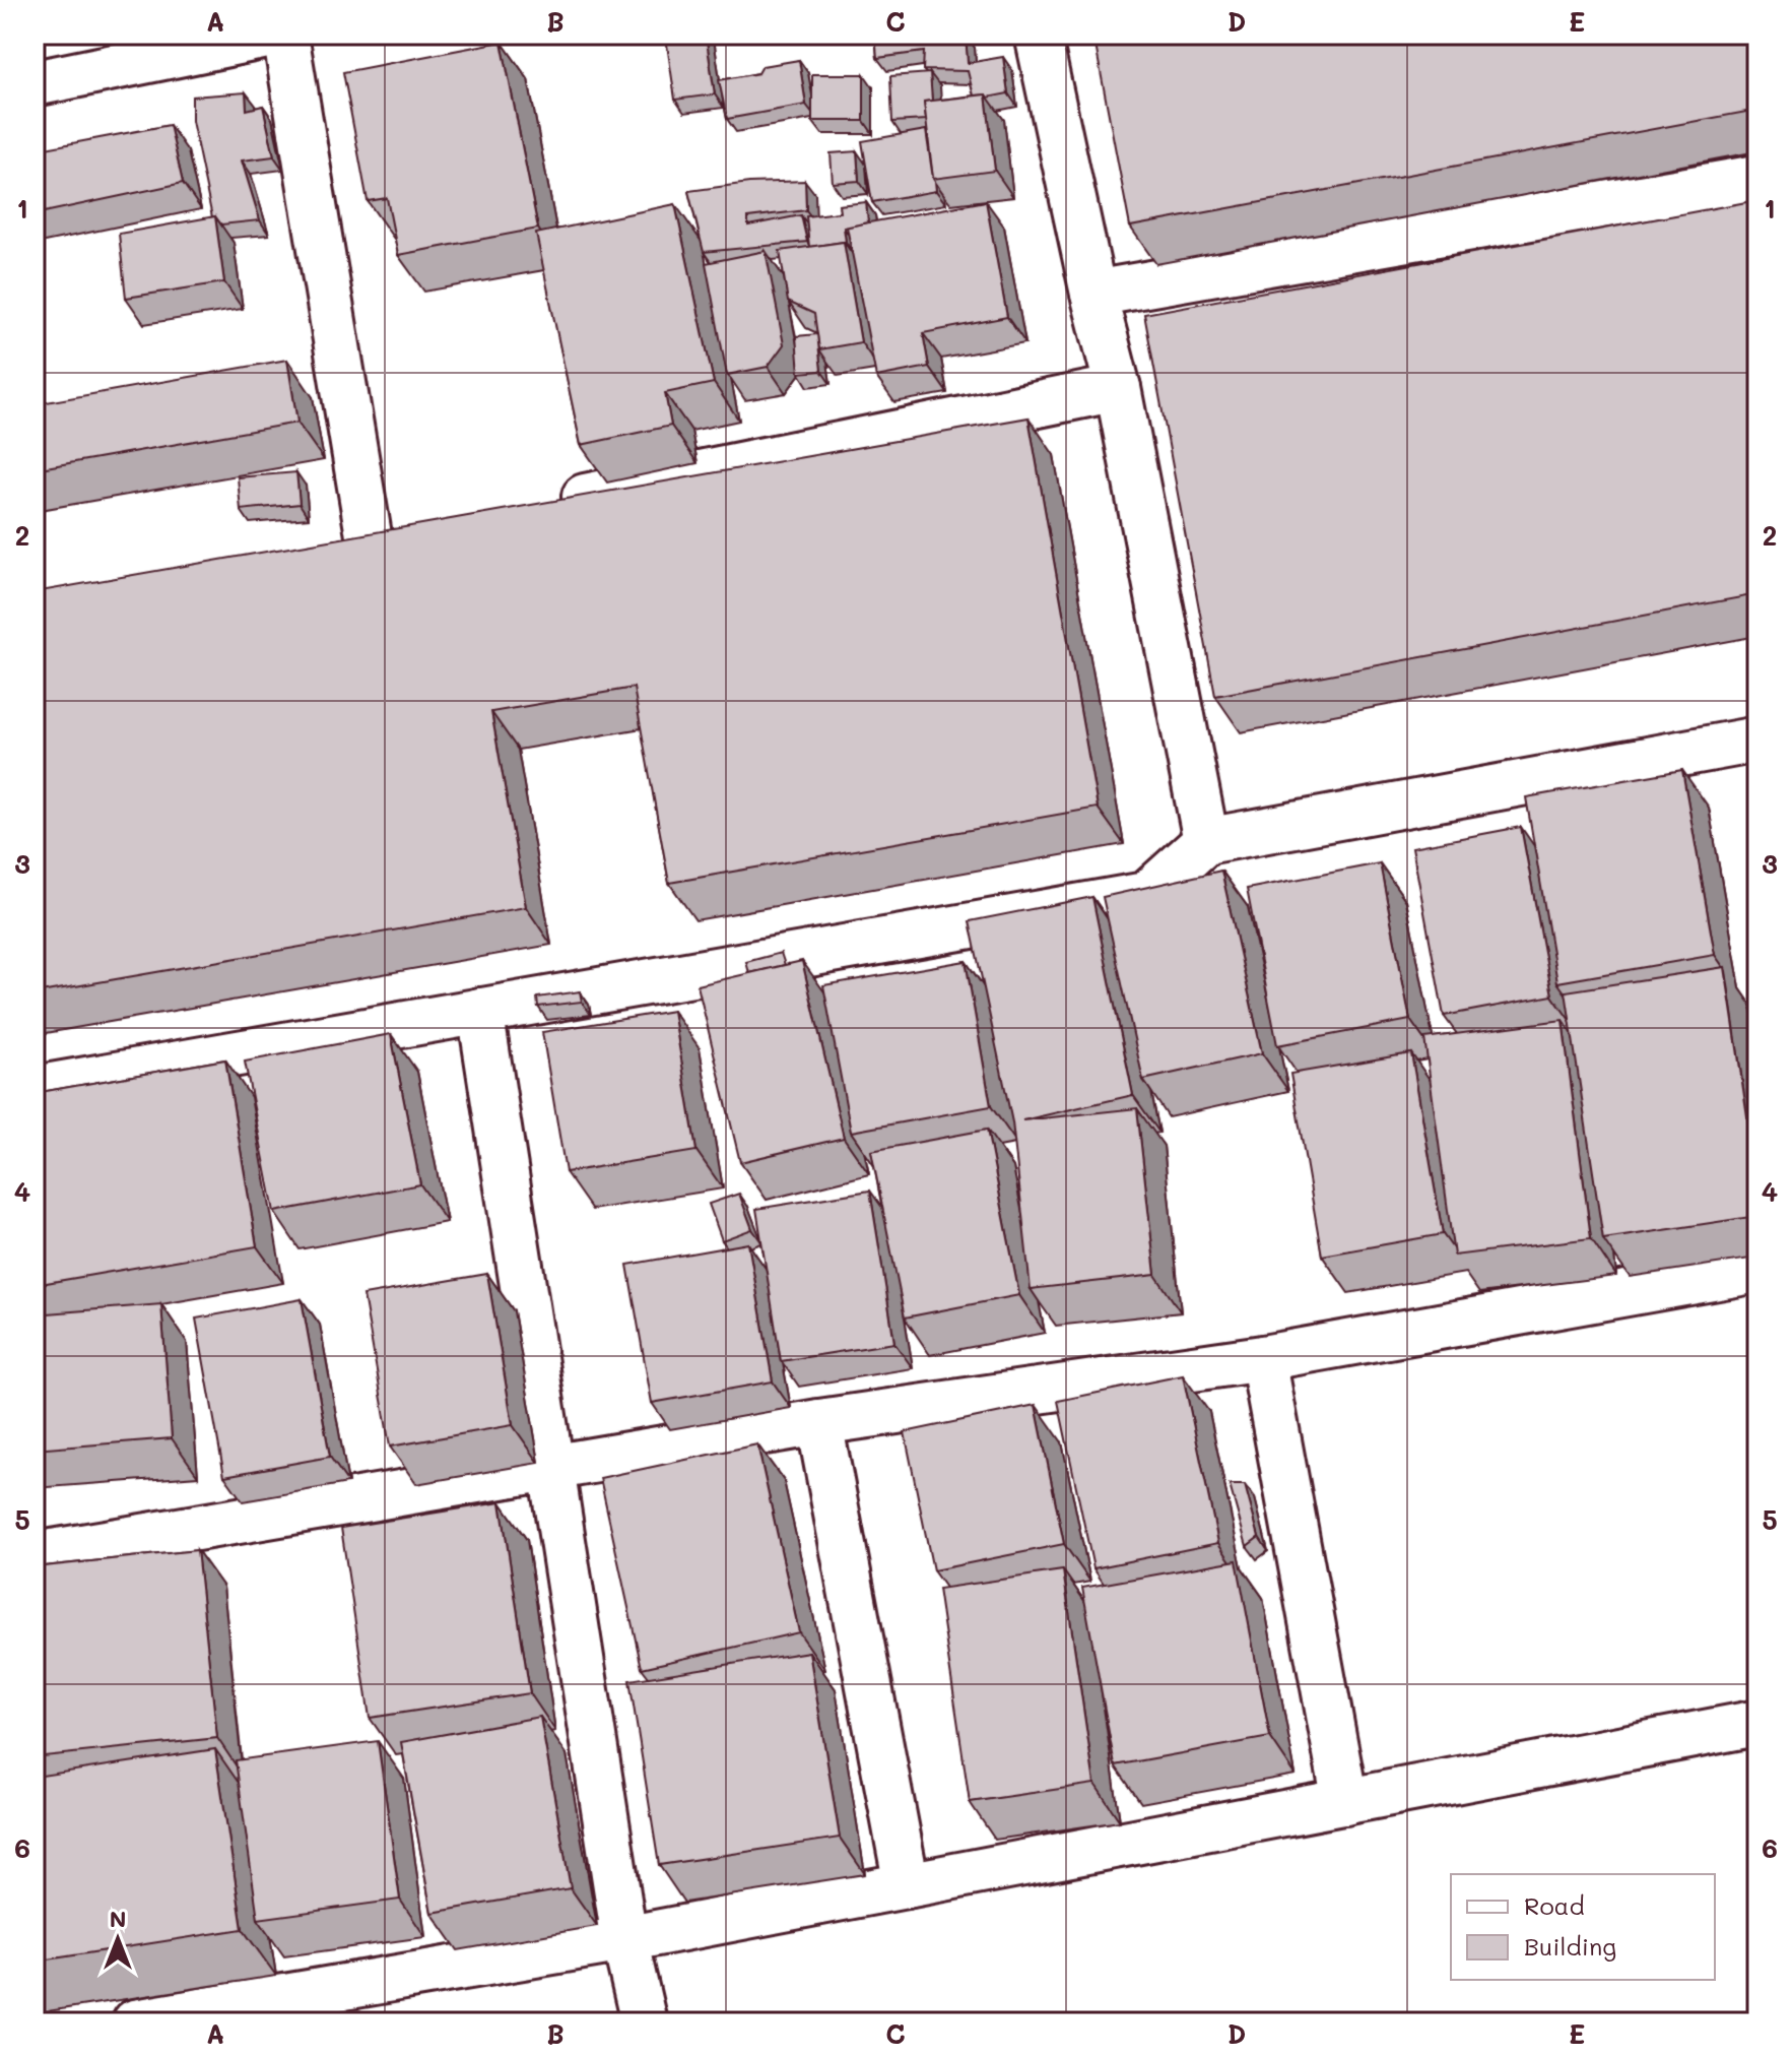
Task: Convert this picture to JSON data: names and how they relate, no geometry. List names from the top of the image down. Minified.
{"legend":["Road","Building"],"north":"top","grid":{"columns":["A","B","C","D","E"],"rows":["1","2","3","4","5","6"]}}
